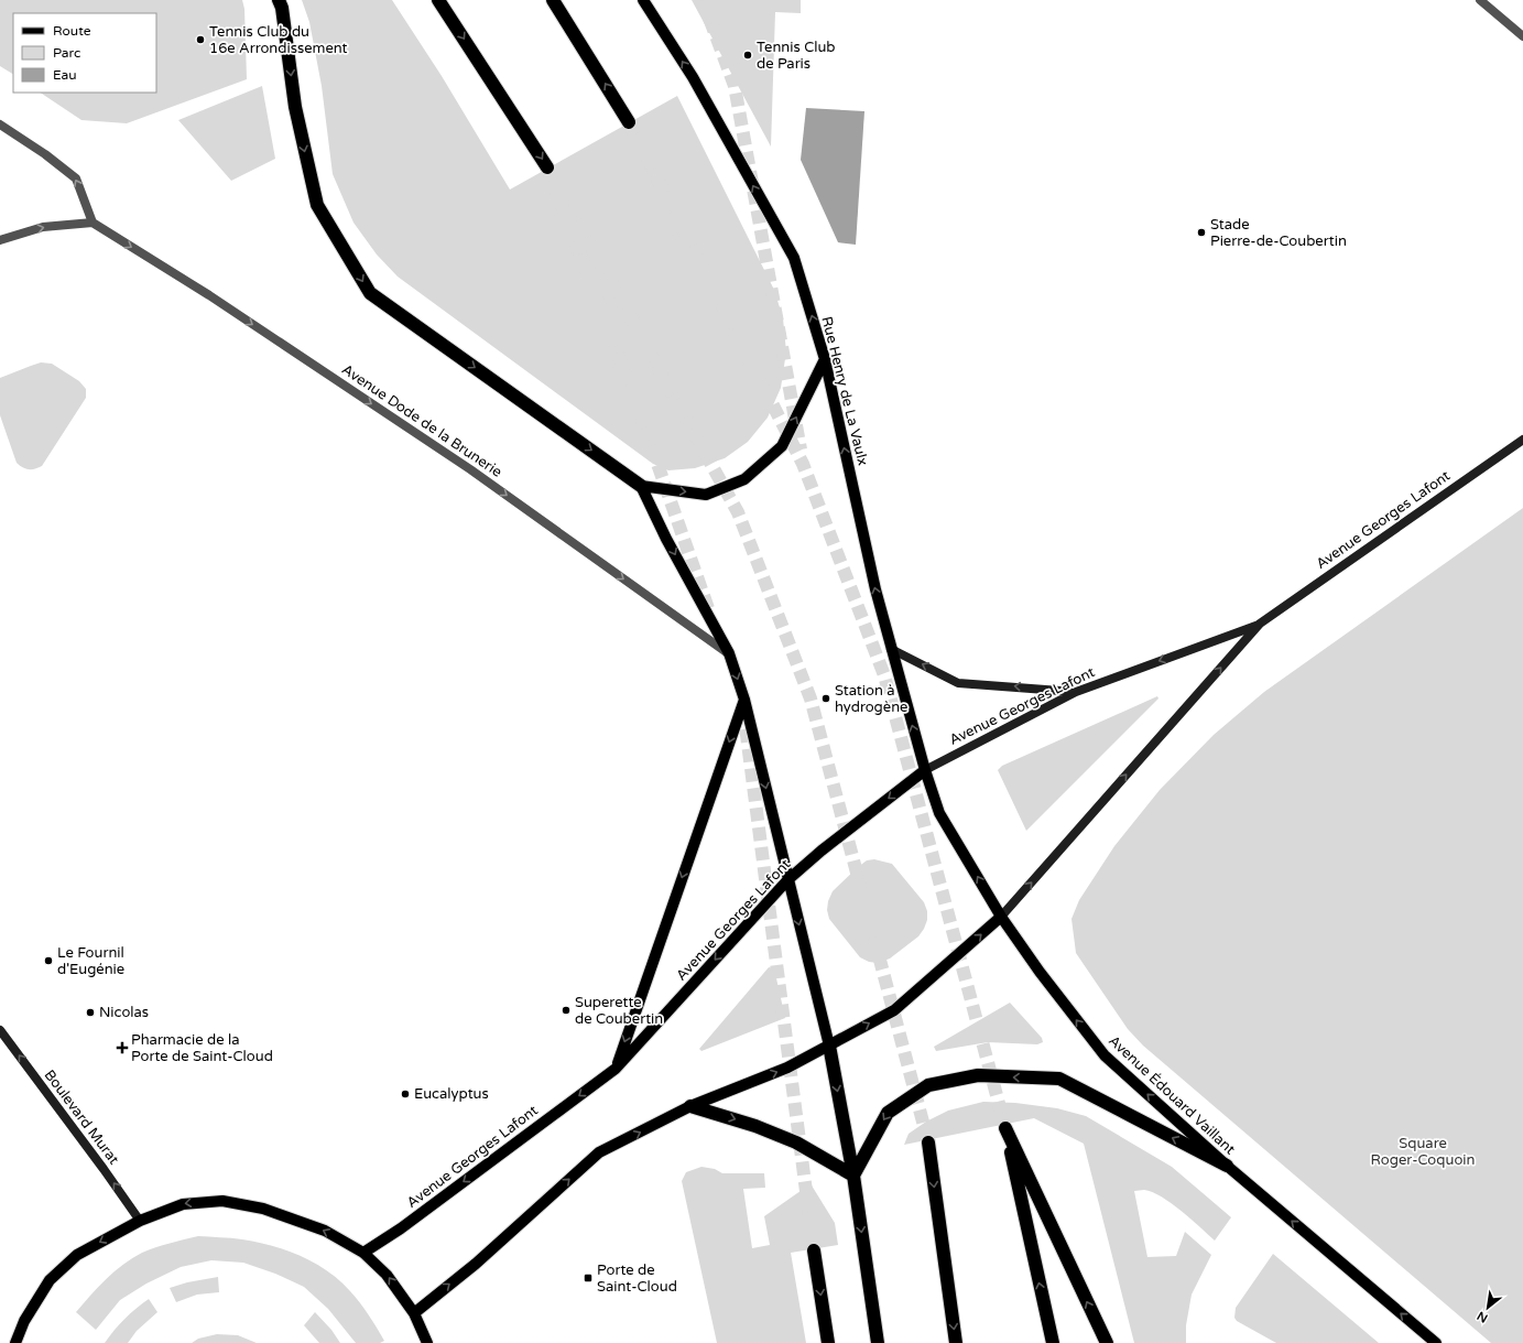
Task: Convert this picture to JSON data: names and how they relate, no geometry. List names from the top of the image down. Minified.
{"streets":{"main road":["Rue Henry de La Vaulx","Avenue Georges Lafont","Avenue Édouard Vaillant","Boulevard Murat"],"street":["Avenue Dode de la Brunerie"]},"crossings":[["Rue Henry de La Vaulx","Avenue Georges Lafont"],["Rue Henry de La Vaulx","Avenue Édouard Vaillant"],["Avenue Georges Lafont","Avenue Édouard Vaillant"]],"one_way":["Rue Henry de La Vaulx","Avenue Dode de la Brunerie","Avenue Édouard Vaillant","Boulevard Murat"],"parks":["Square Roger-Coquoin"],"places":{"other":["Tennis Club du 16e Arrondissement","Tennis Club de Paris","Stade Pierre-de-Coubertin","Station à hydrogène","Le Fournil d'Eugénie","Superette de Coubertin","Nicolas","Eucalyptus"],"health":["Pharmacie de la Porte de Saint-Cloud"],"transit":["Porte de Saint-Cloud"]},"legend":["Route","Parc","Eau"],"north":"bottom left"}
